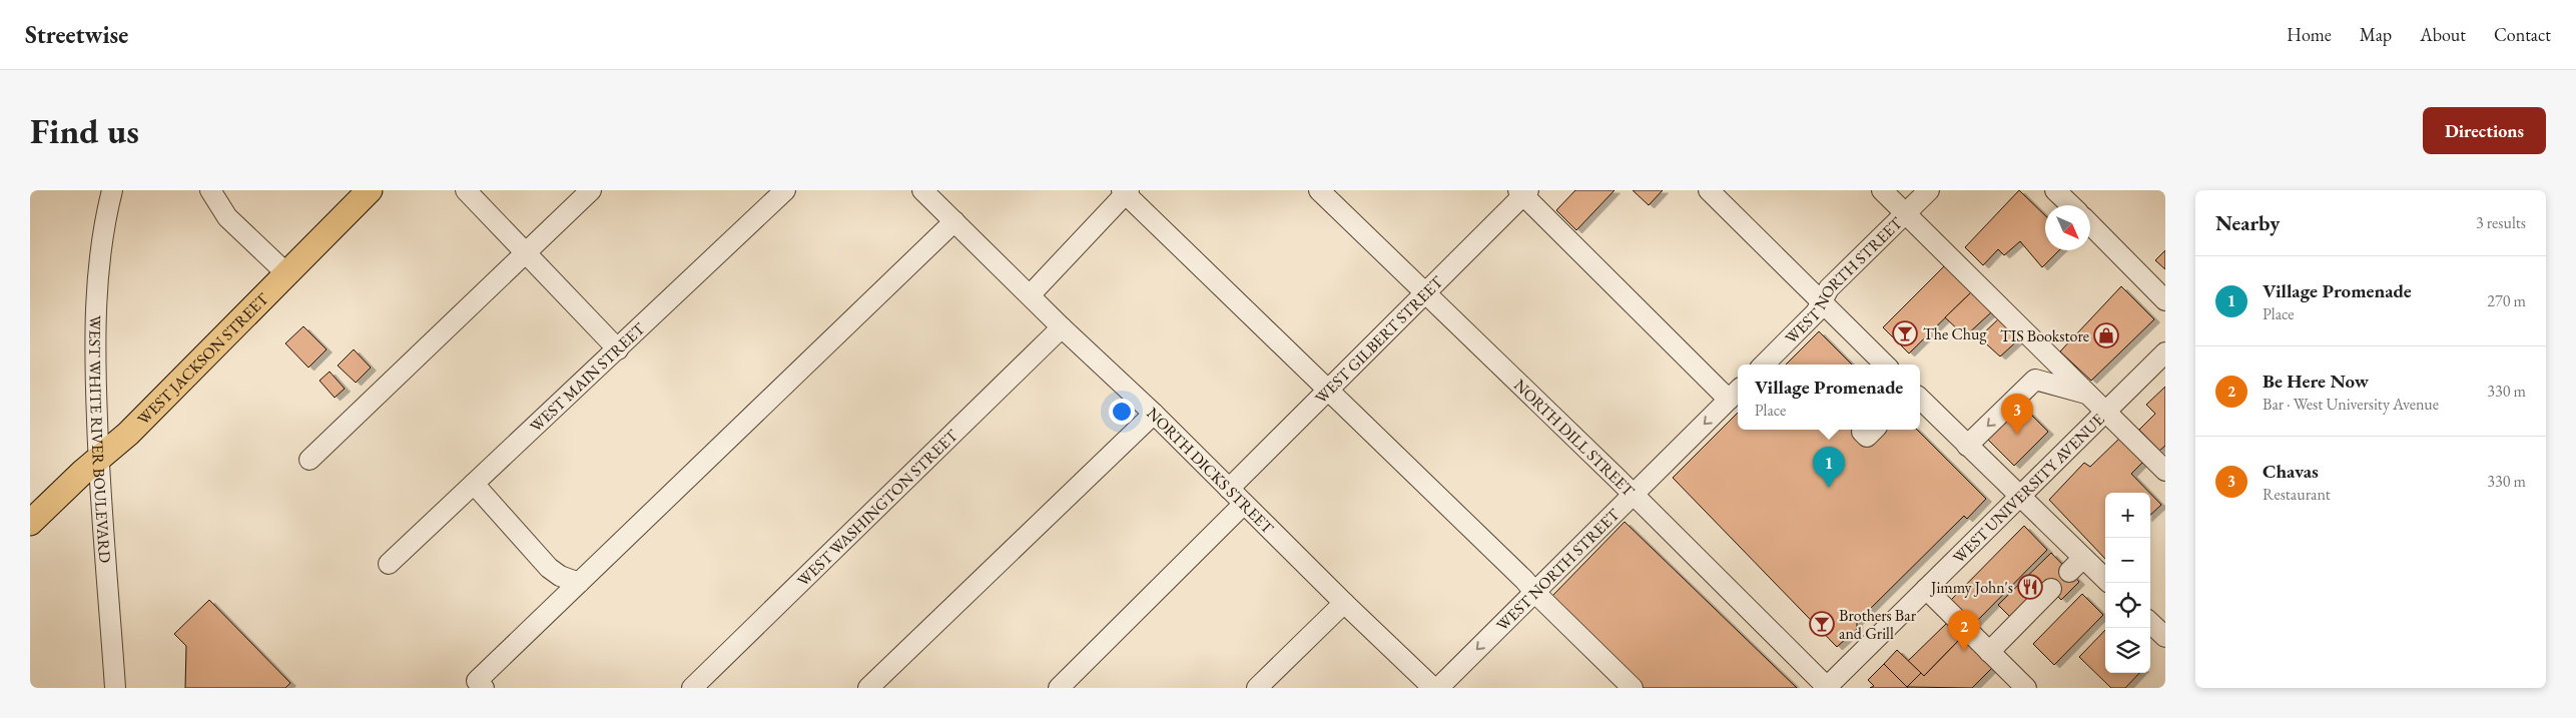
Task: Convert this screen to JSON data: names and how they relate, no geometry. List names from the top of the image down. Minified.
{"streets":{"main road":["WEST JACKSON STREET"],"street":["WEST NORTH STREET","WEST GILBERT STREET","WEST MAIN STREET","NORTH DILL STREET","WEST WHITE RIVER BOULEVARD","NORTH DICKS STREET","WEST UNIVERSITY AVENUE","WEST WASHINGTON STREET"]},"crossings":[["WEST NORTH STREET","NORTH DILL STREET"],["WEST GILBERT STREET","NORTH DILL STREET"],["WEST GILBERT STREET","NORTH DICKS STREET"],["WEST JACKSON STREET","WEST WHITE RIVER BOULEVARD"],["NORTH DILL STREET","WEST UNIVERSITY AVENUE"],["NORTH DICKS STREET","WEST WASHINGTON STREET"]],"one_way":["WEST NORTH STREET"],"places":{"bar":["The Chug","Brothers Bar and Grill"],"shop":["TIS Bookstore"],"restaurant":["Jimmy John's"]},"north":"bottom right","page":{"header":"Streetwise","nav":["Home","Map","About","Contact"],"buttons":"Directions","title":"Find us","heading":["Nearby","3 results"],"list":[{"mark":"1","name":"Village Promenade","note":"Place","value":"270 m"},{"mark":"2","name":"Be Here Now","note":"Bar · West University Avenue","value":"330 m"},{"mark":"3","name":"Chavas","note":"Restaurant","value":"330 m"}],"popup":["Village Promenade","Place"],"pins":["3","1","2"],"map_buttons":["+","−"]}}
